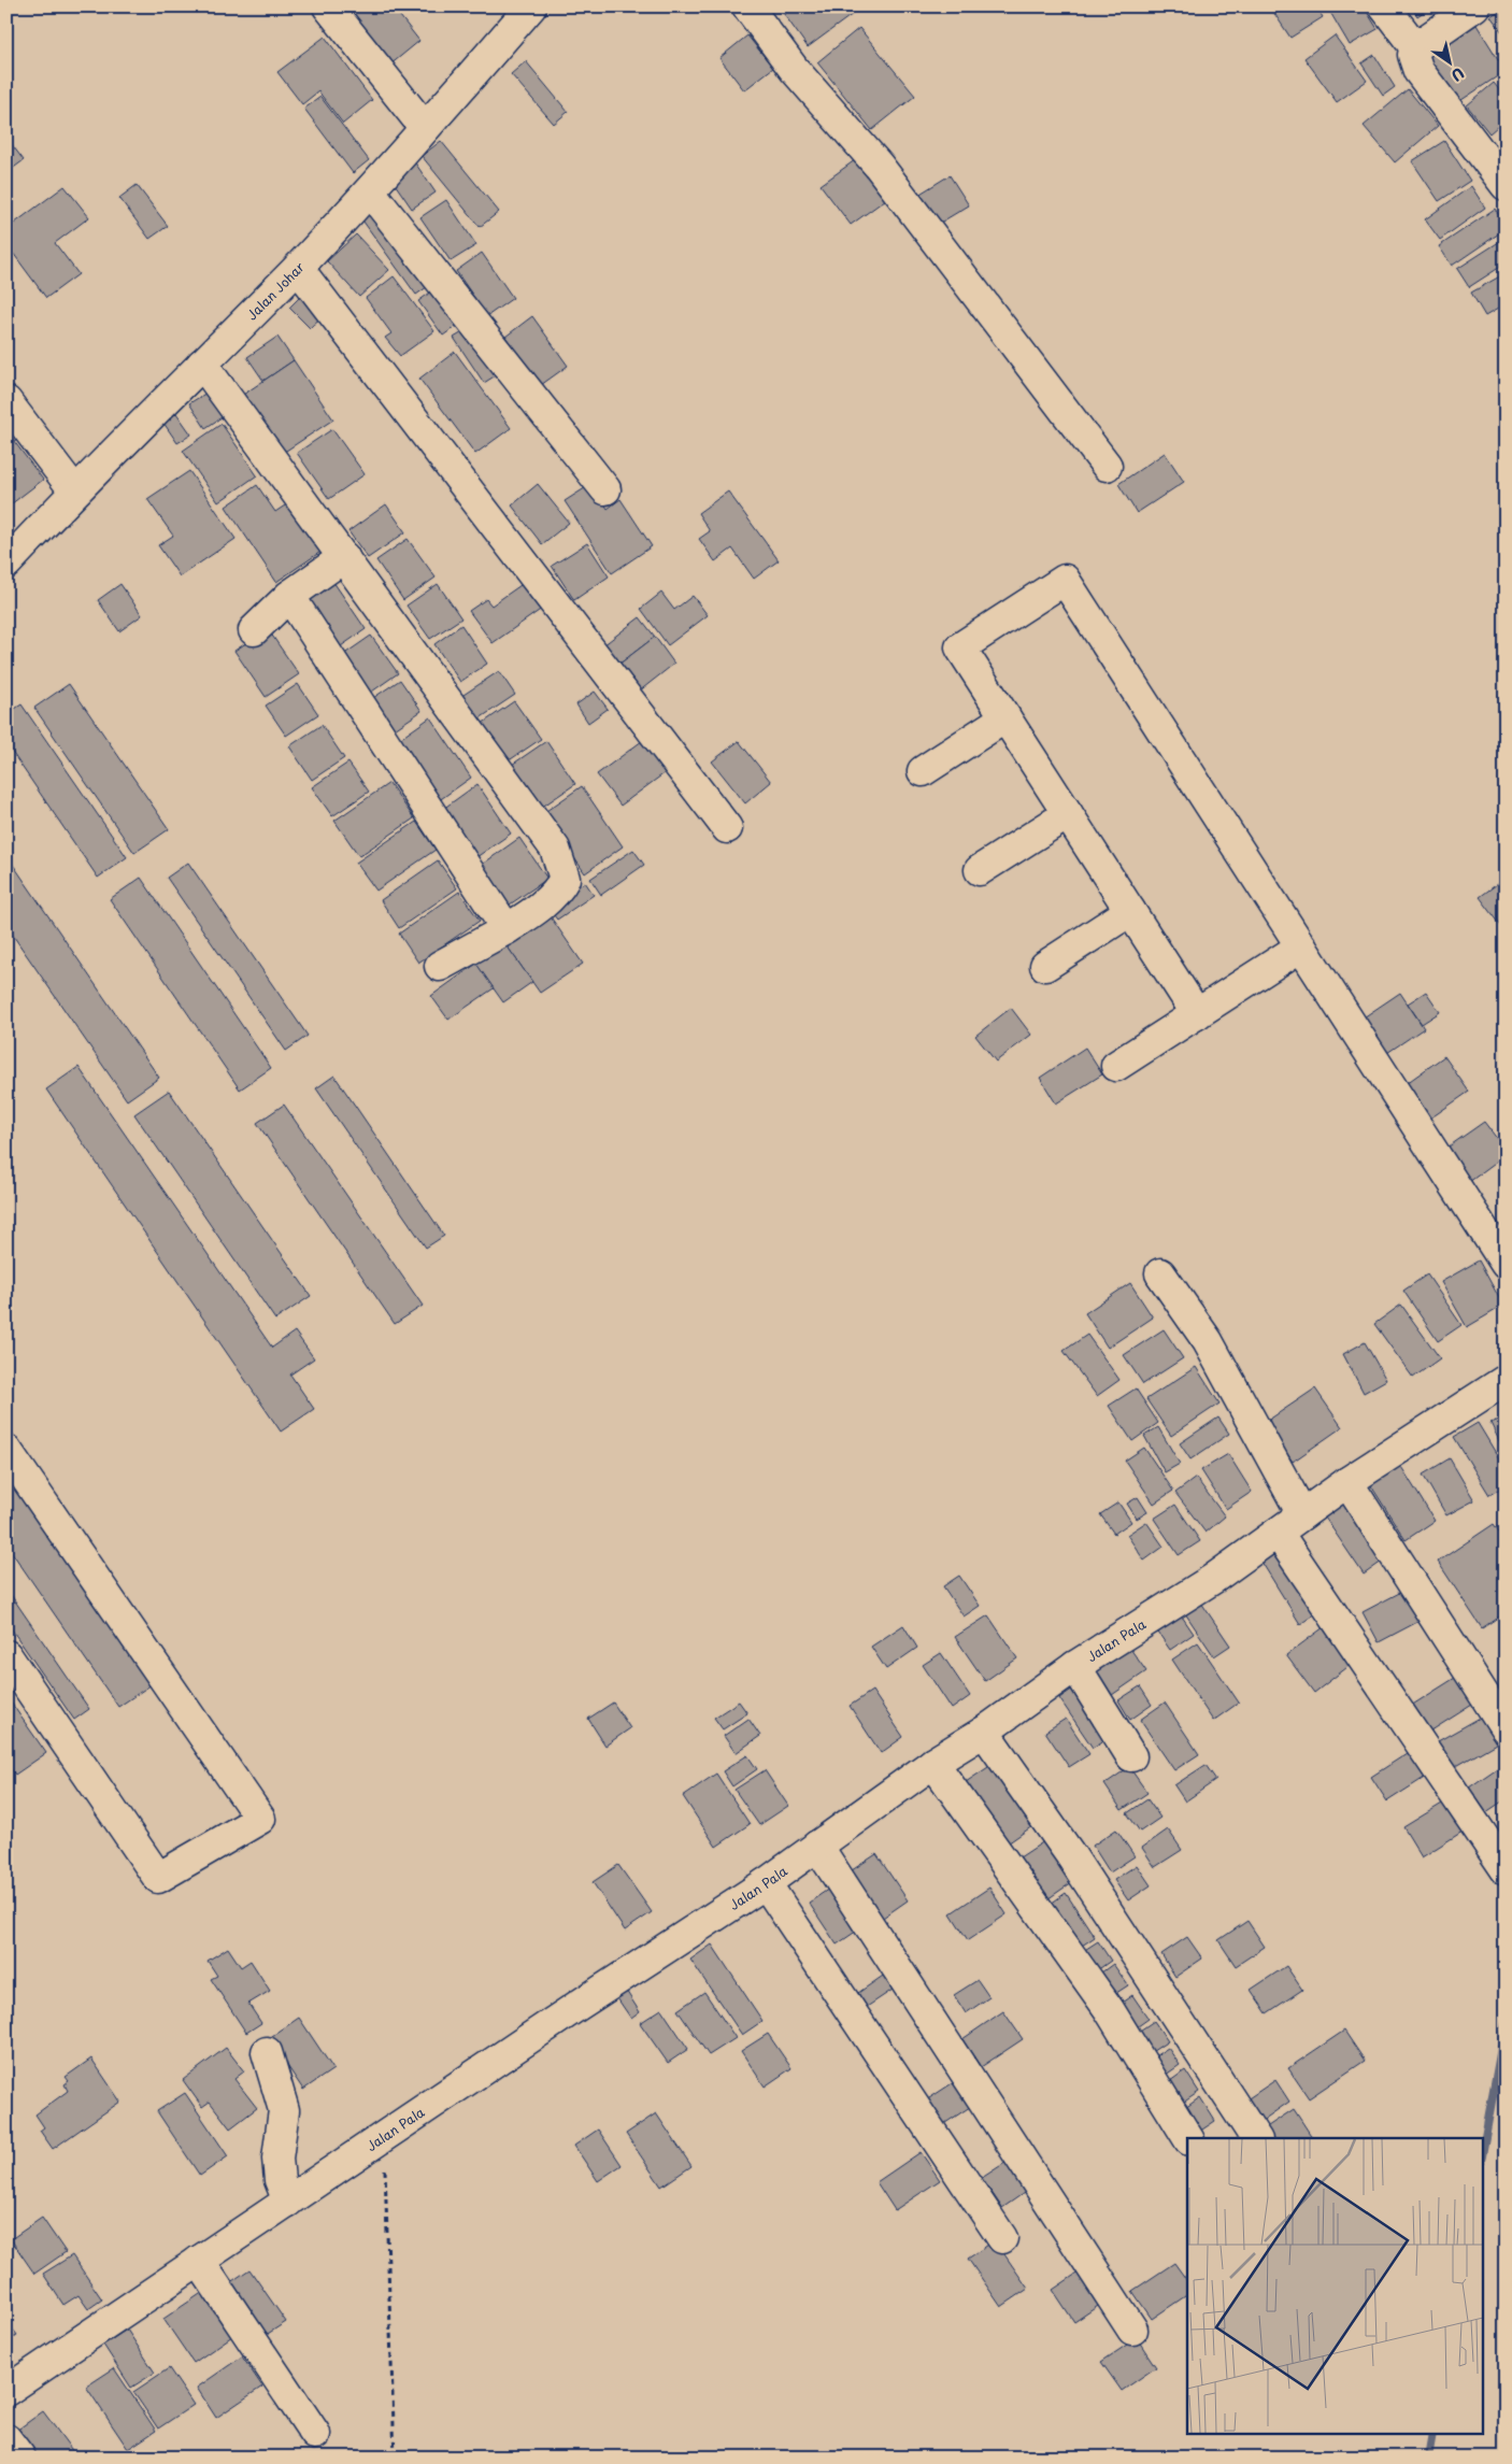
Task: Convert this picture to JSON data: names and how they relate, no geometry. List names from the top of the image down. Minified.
{"streets":{"street":["Jalan Johar","Jalan Pala"]},"north":"bottom right"}
